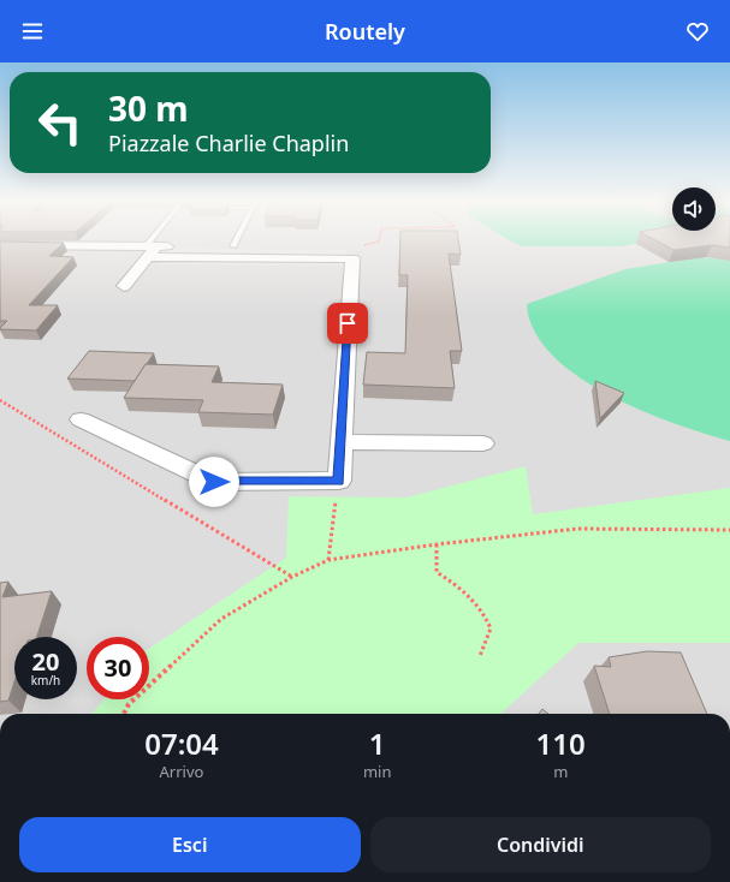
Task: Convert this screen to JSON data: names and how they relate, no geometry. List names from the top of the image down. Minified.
{"page":{"header":"Routely","turn":["30 m","Piazzale Charlie Chaplin"],"speed":"20 km/h","limit":"30","eta":["07:04","Arrivo","1","min","110","m"],"buttons":["Esci","Condividi"]}}
